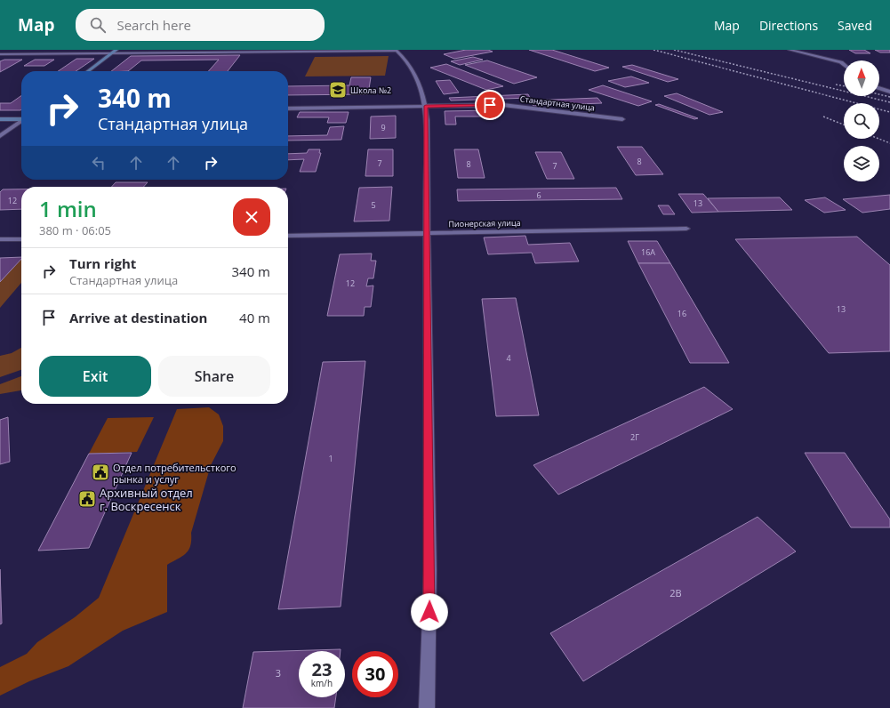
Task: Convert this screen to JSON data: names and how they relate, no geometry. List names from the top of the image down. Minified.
{"streets":{"street":["Стандартная улица","Пионерская улица"]},"places":{"school or university":["Школа №2"],"public building":["Отдел потребительсткого рынка и услуг","Архивный отдел г. Воскресенск"]},"house_numbers":["9","8","7","8","7","6","12","13","5","16А","12","13","16","4","2Г","1","2В","3"],"north":"top","page":{"header":"Map","search":"Search here","nav":["Map","Directions","Saved"],"turn":["340 m","Стандартная улица"],"heading":["1 min","380 m · 06:05"],"list":[{"name":"Turn right","note":"Стандартная улица","value":"340 m"},{"name":"Arrive at destination","value":"40 m"}],"buttons":["Exit","Share"],"speed":"23 km/h","limit":"30"}}
